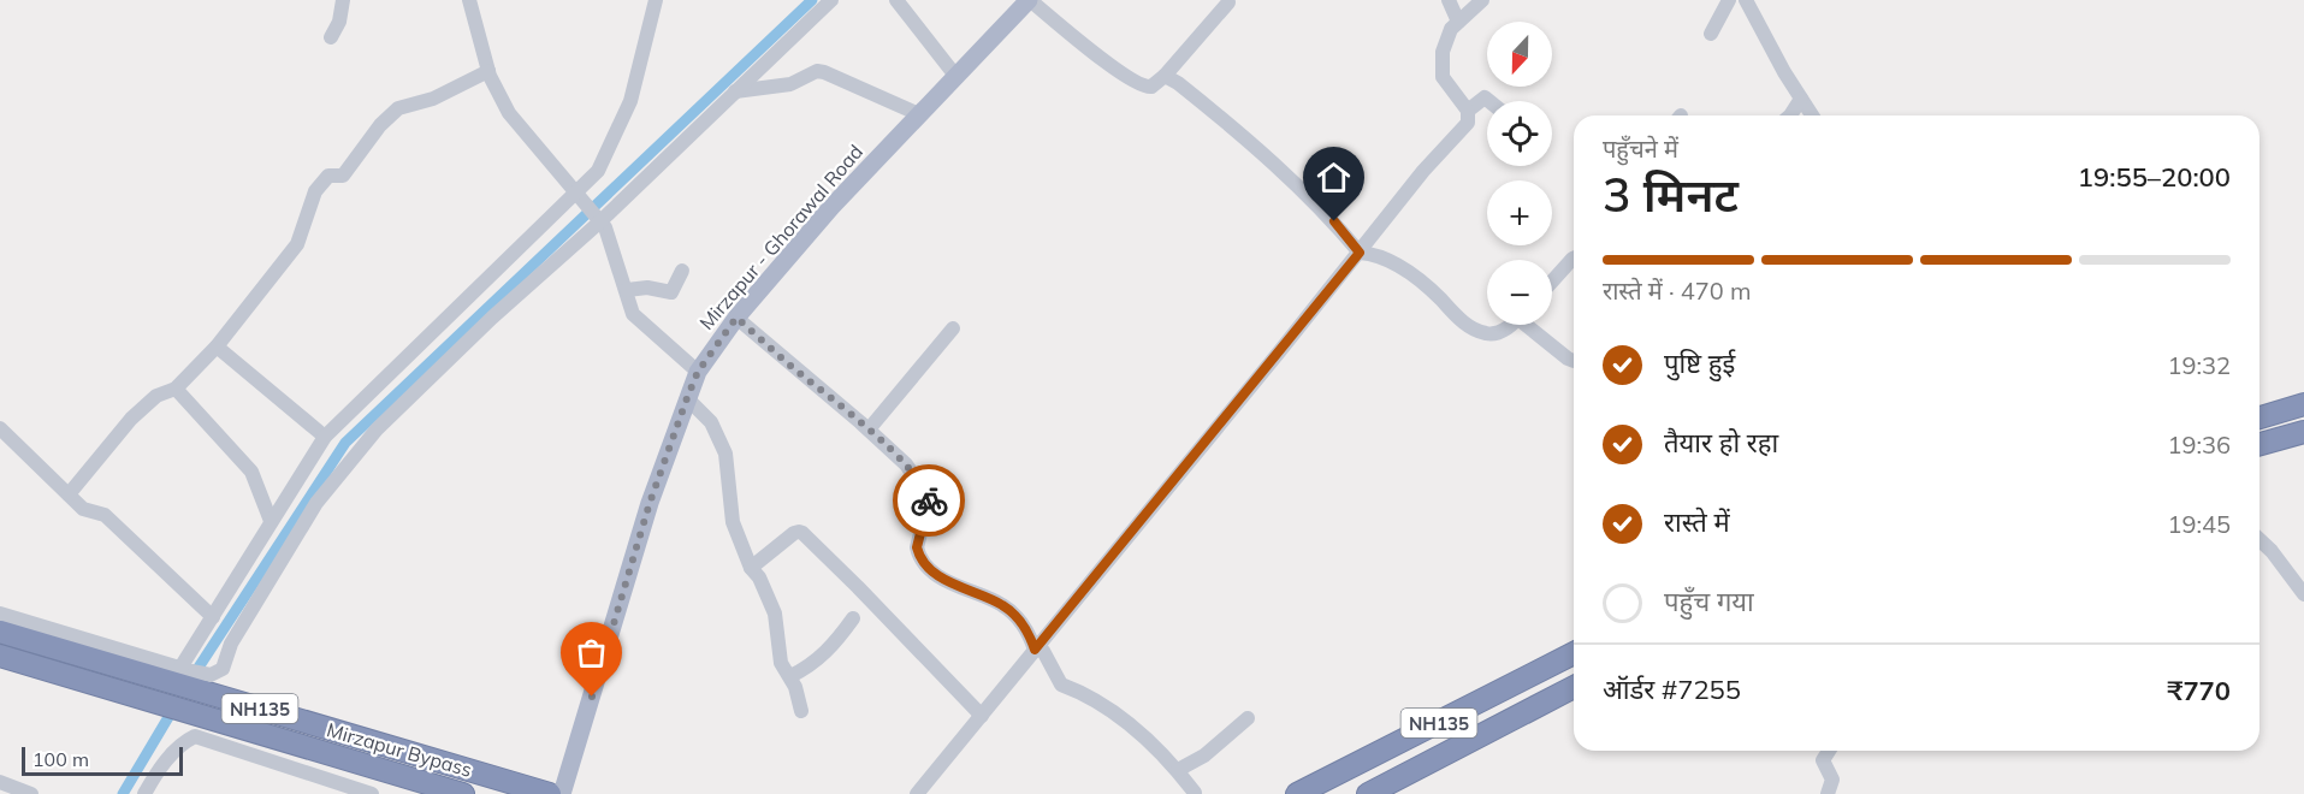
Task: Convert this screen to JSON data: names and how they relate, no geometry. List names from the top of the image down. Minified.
{"streets":{"highway":["NH135","Mirzapur Bypass"],"main road":["Mirzapur - Ghorawal Road"]},"scale_bar":"100 m","north":"bottom","page":{"map_buttons":["+","−"],"heading":["3 मिनट","पहुँचने में","19:55–20:00"],"panel":["ऑर्डर #7255","₹770"],"bar":"रास्ते में · 470 m","list":[["पुष्टि हुई","19:32"],["तैयार हो रहा","19:36"],["रास्ते में","19:45"],"पहुँच गया"],"scale":"100 m"}}
